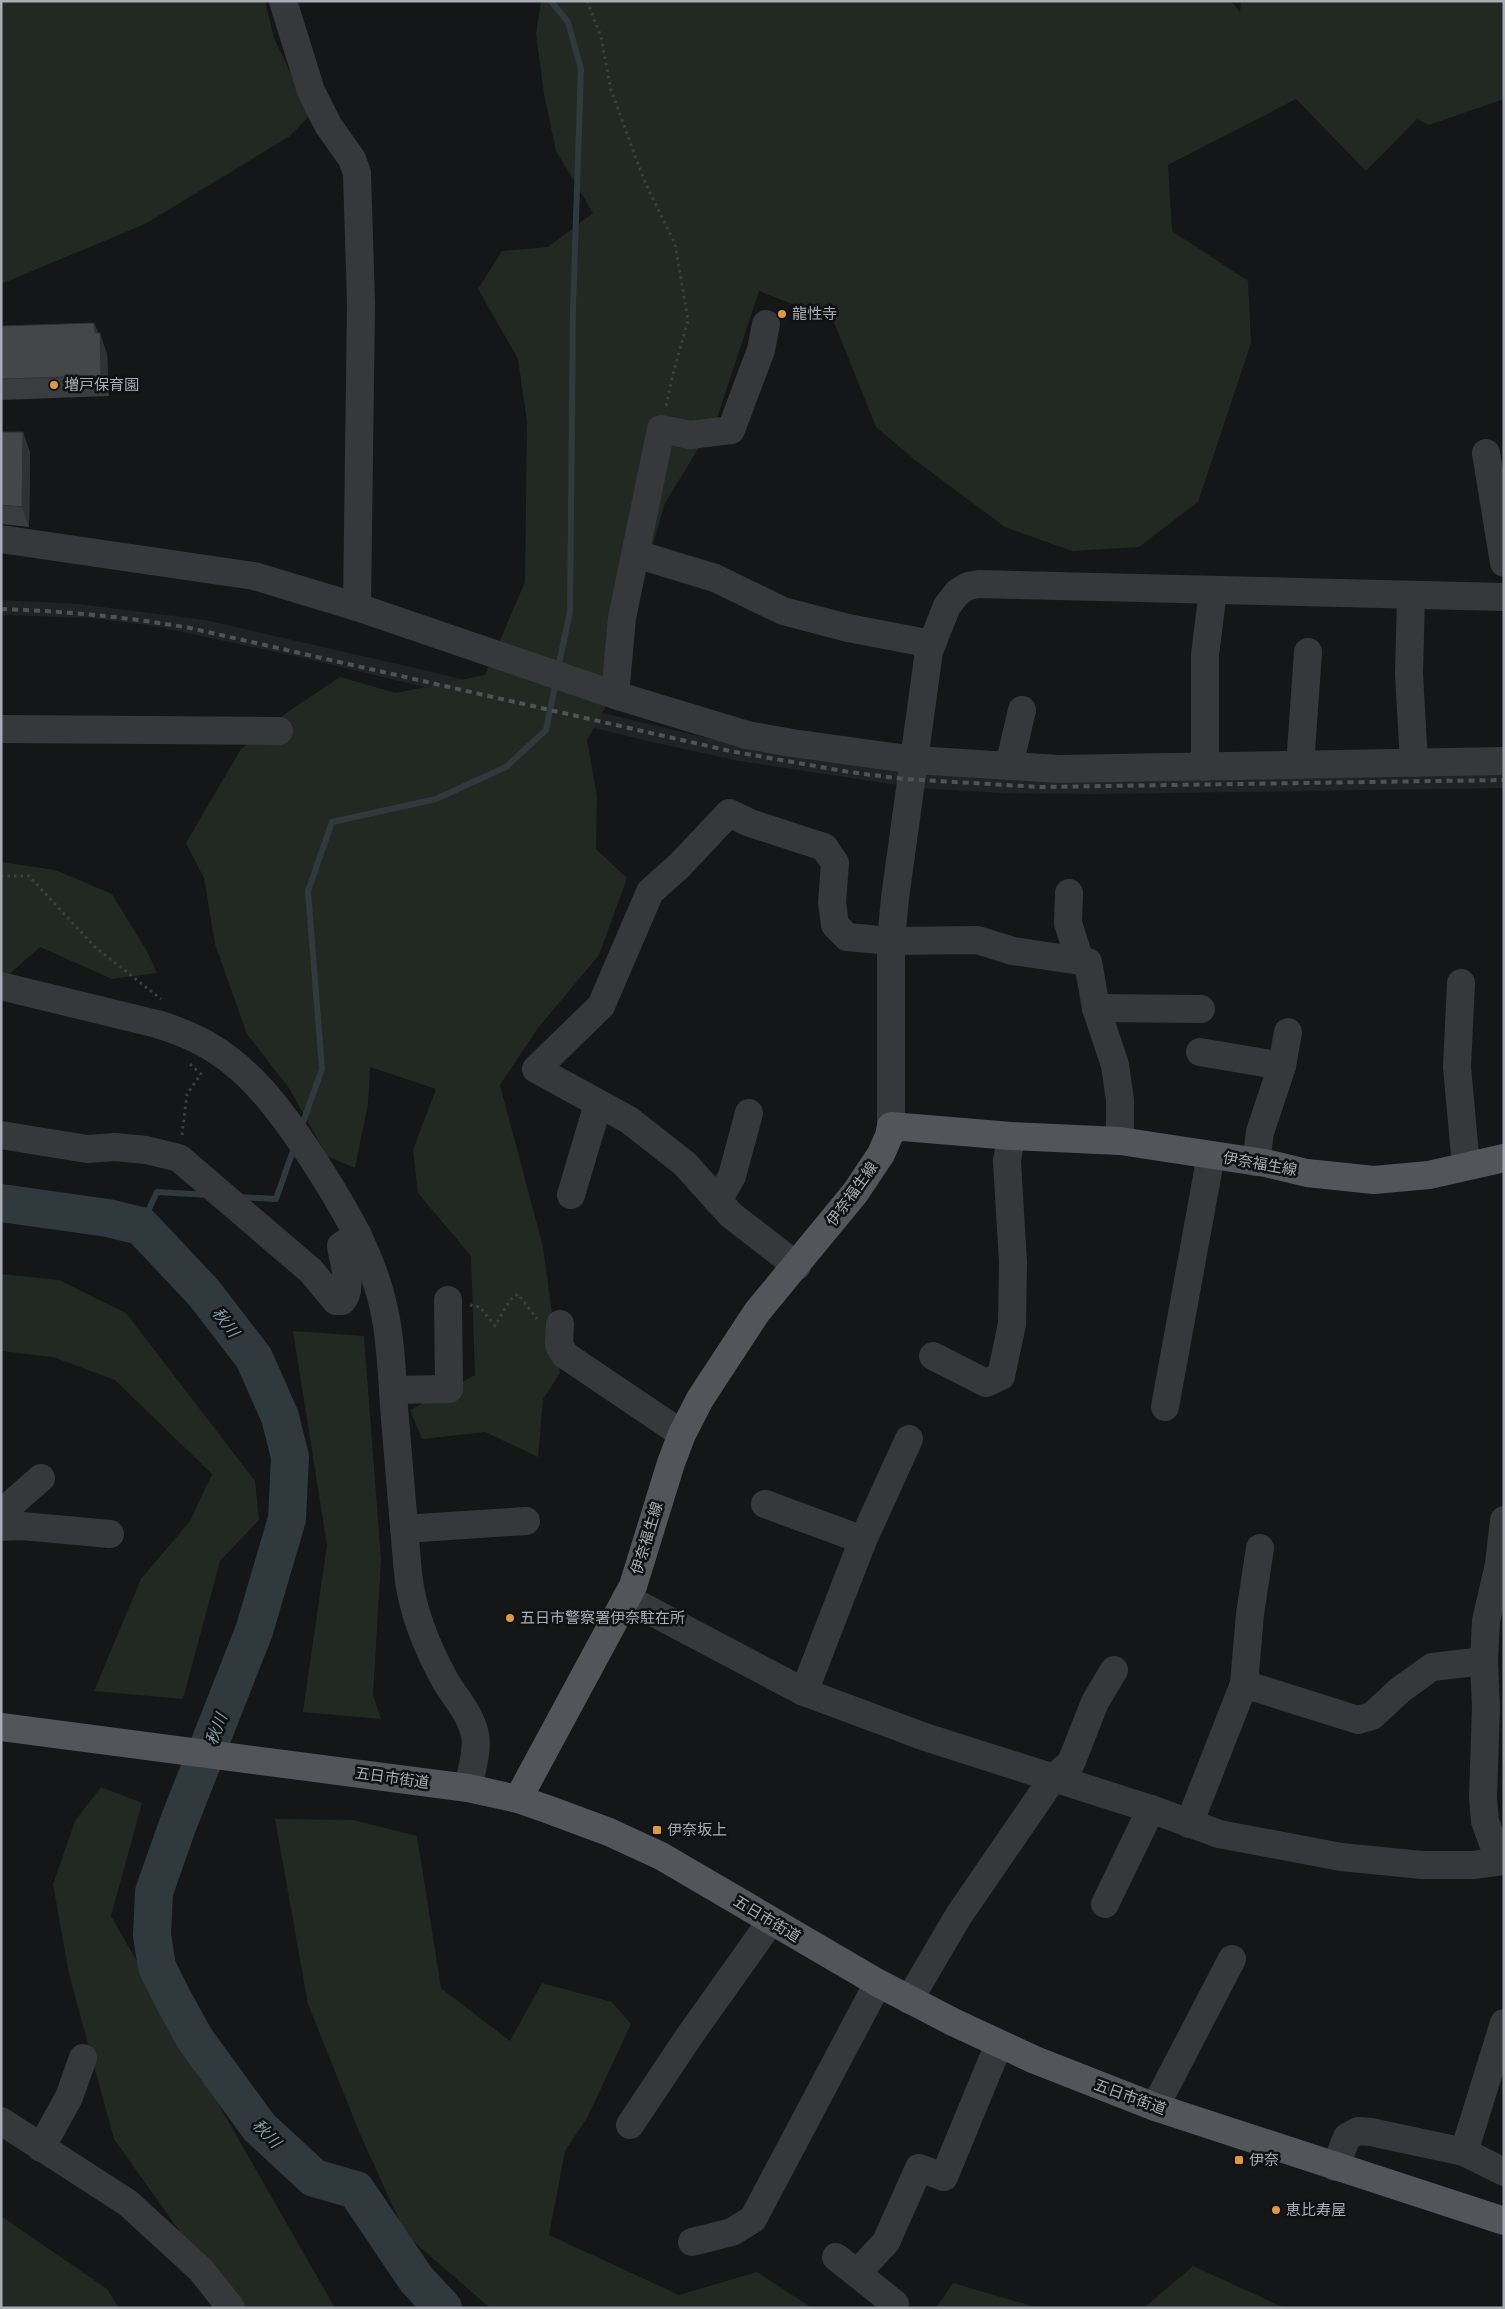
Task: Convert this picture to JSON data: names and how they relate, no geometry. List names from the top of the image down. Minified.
{"streets":{"main road":["伊奈福生線","五日市街道"]},"crossings":[["伊奈福生線","五日市街道"]],"water":["秋川"],"places":{"other":["龍性寺","増戸保育園","五日市警察署伊奈駐在所","恵比寿屋"],"transit":["伊奈坂上","伊奈"]}}
